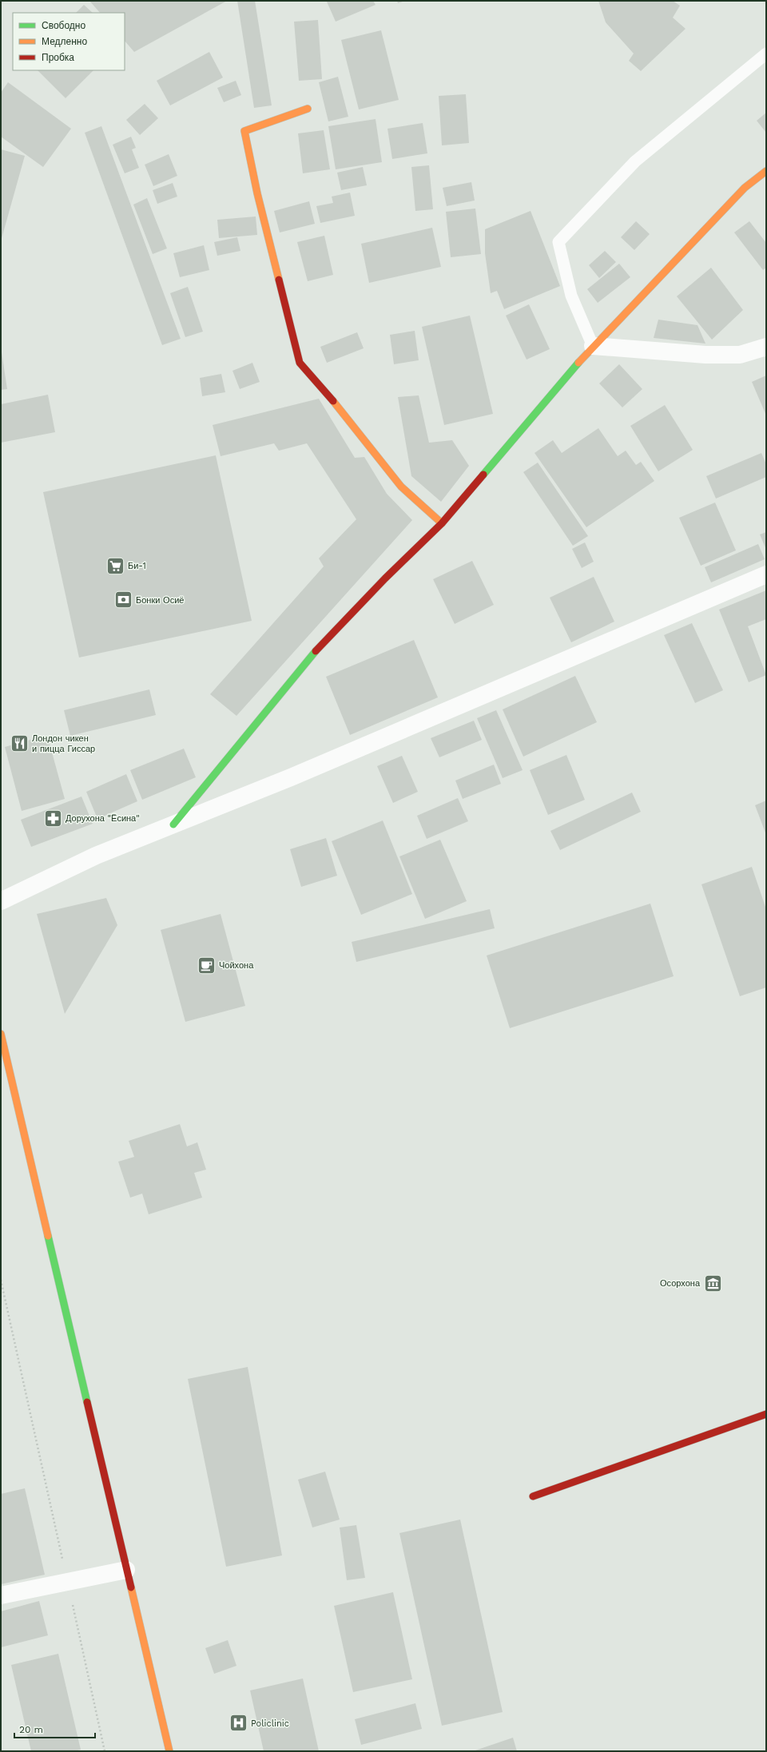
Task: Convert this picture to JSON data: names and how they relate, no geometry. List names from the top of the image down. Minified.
{"places":{"supermarket":["Би-1"],"bank":["Бонки Осиё"],"restaurant":["Лондон чикен и пицца Гиссар"],"pharmacy":["Дорухона \"Ёсина\""],"cafe":["Чойхона"],"museum":["Осорхона"],"hospital":["Policlinic"]},"legend":["Свободно","Медленно","Пробка"],"scale_bar":"20 m"}
